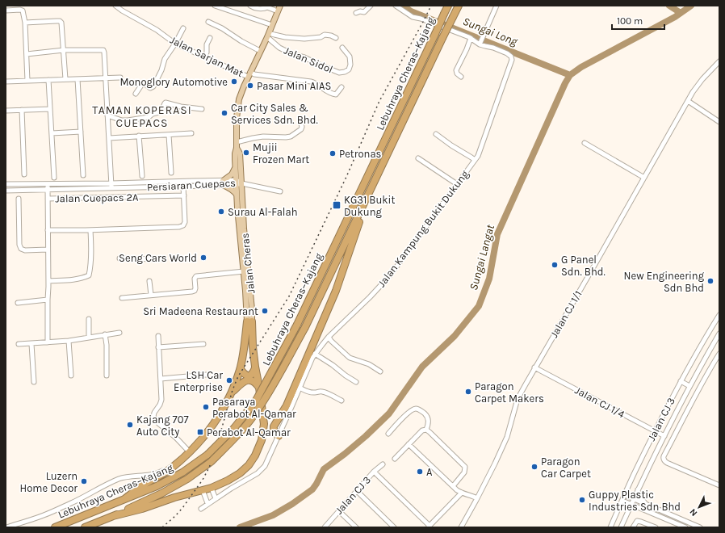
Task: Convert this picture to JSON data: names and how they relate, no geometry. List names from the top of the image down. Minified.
{"streets":{"highway":["Lebuhraya Cheras–Kajang"],"main road":["Jalan Cheras"],"street":["Jalan Sarjan Mat","Jalan Sidol","Persiaran Cuepacs","Jalan Cuepacs 2A","Jalan Kampung Bukit Dukung","Jalan CJ 1/1","Jalan CJ 1/4","Jalan CJ 3"]},"crossings":[["Jalan Sarjan Mat","Jalan Cheras"],["Jalan Sidol","Jalan Cheras"],["Persiaran Cuepacs","Jalan Cheras"],["Jalan CJ 1/1","Jalan CJ 1/4"],["Jalan CJ 1/4","Jalan CJ 3"]],"districts":["TAMAN KOPERASI CUEPACS"],"water":["Sungai Long","Sungai Langat"],"places":{"other":["Monoglory Automotive","Pasar Mini AIAS","Car City Sales & Services Sdn. Bhd.","Mujii Frozen Mart","Petronas","Surau Al-Falah","Seng Cars World","G Panel Sdn. Bhd.","New Engineering Sdn Bhd","Sri Madeena Restaurant","LSH Car Enterprise","Paragon Carpet Makers","Pasaraya Perabot Al-Qamar","Kajang 707 Auto City","Paragon Car Carpet","A","Luzern Home Decor","Guppy Plastic Industries Sdn Bhd"],"transit":["KG31 Bukit Dukung","Perabot Al-Qamar"]},"scale_bar":"100 m","north":"bottom left"}
